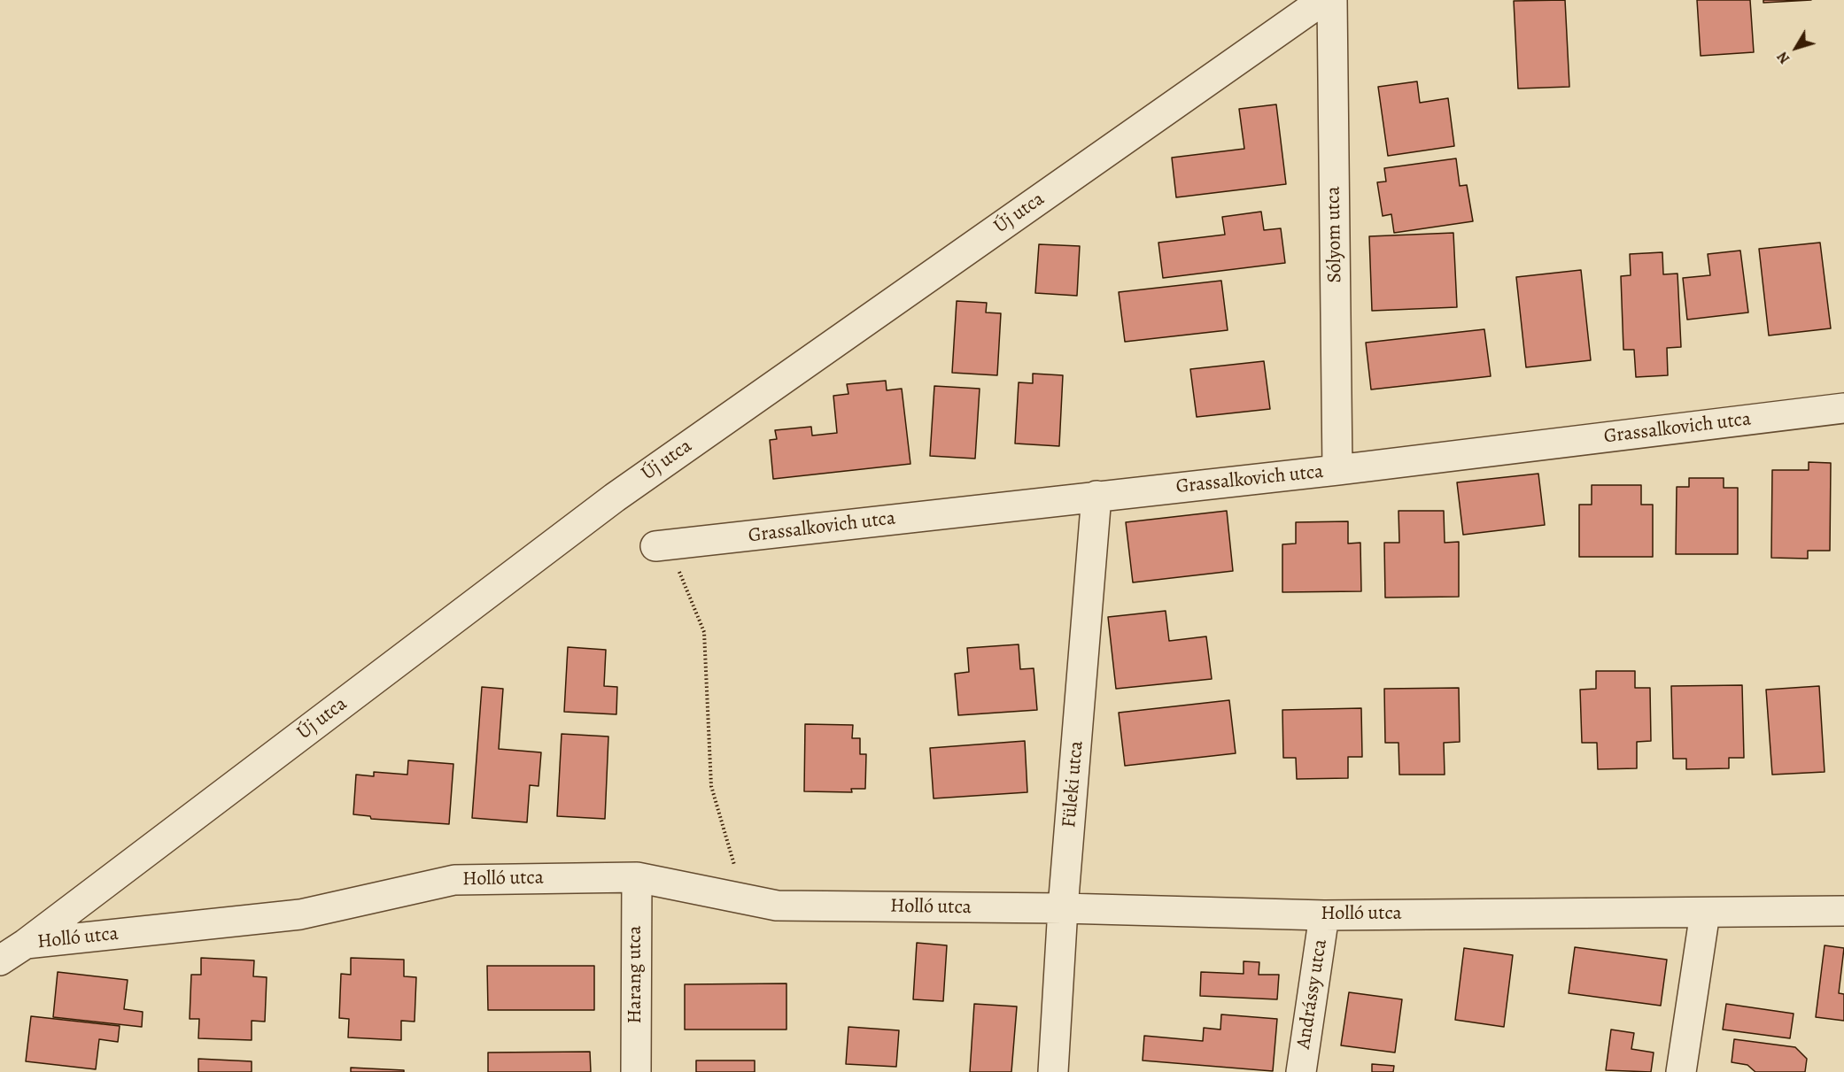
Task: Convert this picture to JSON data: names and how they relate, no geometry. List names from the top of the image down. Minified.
{"streets":{"street":["Új utca","Sólyom utca","Grassalkovich utca","Füleki utca","Holló utca","Harang utca","Andrássy utca"]},"crossings":[["Új utca","Holló utca"],["Sólyom utca","Grassalkovich utca"],["Grassalkovich utca","Füleki utca"],["Füleki utca","Holló utca"],["Holló utca","Harang utca"],["Holló utca","Andrássy utca"]],"north":"bottom left"}
